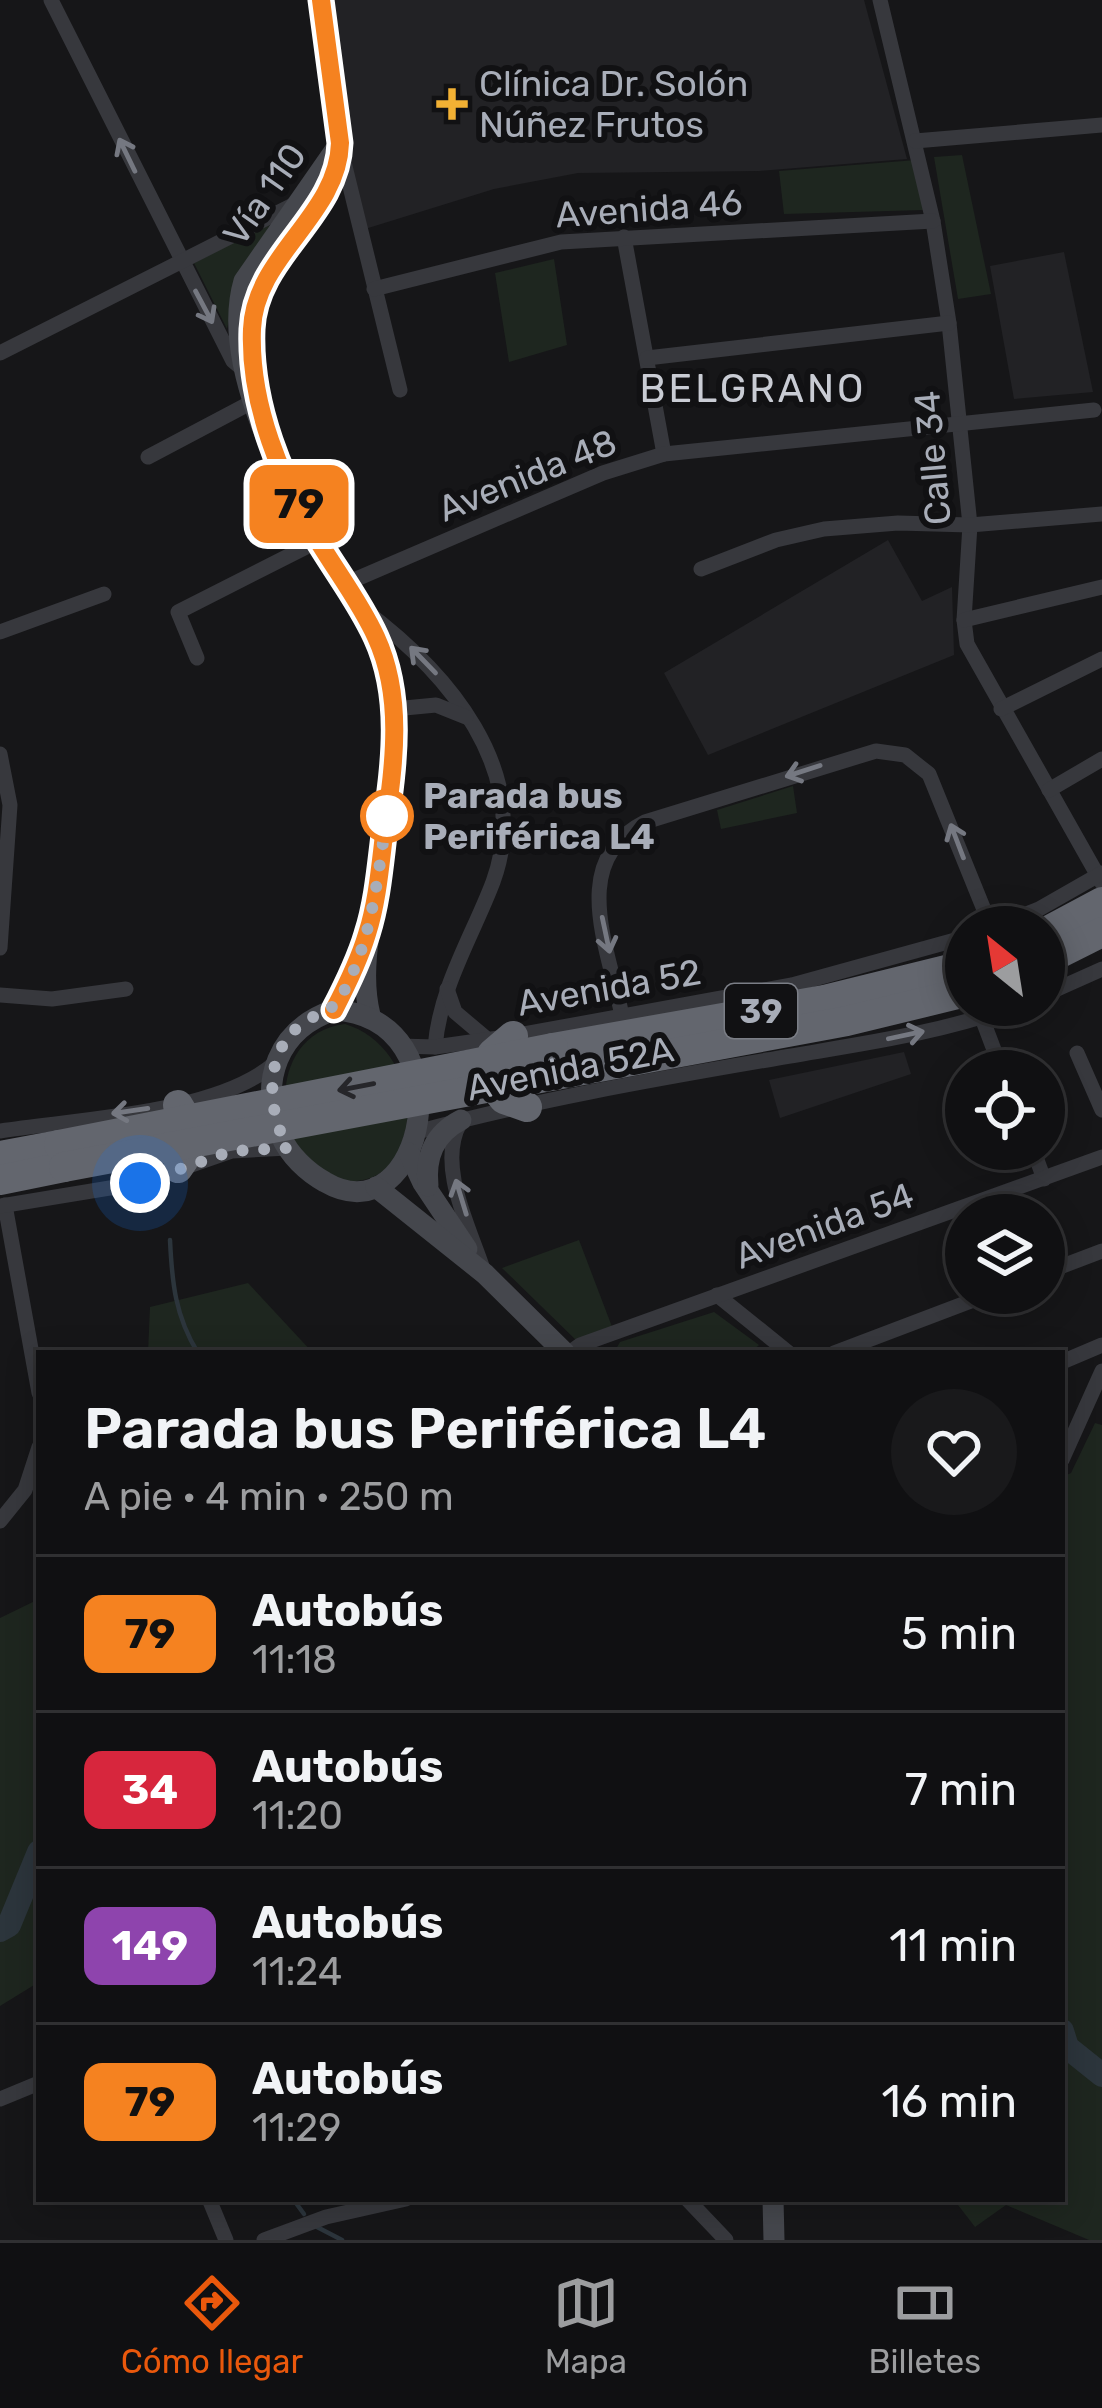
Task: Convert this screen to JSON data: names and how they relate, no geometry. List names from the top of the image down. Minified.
{"streets":{"highway":["39"],"main road":["Vía 110"],"street":["Avenida 46","Calle 34","Avenida 48","Avenida 52","Avenida 52A","Avenida 54"]},"crossings":[["Vía 110","Avenida 48"],["Vía 110","Avenida 52"],["Vía 110","Avenida 52A"],["Avenida 46","Calle 34"],["Calle 34","Avenida 48"],["Avenida 52","Avenida 52A"]],"districts":["BELGRANO"],"places":{"health":["Clínica Dr. Solón Núñez Frutos"],"other":["Parada bus Periférica L4"]},"lines":["bus line 79"],"north":"top left","page":{"on_map":"79","heading":["Parada bus Periférica L4","A pie · 4 min · 250 m"],"list":[{"mark":"79","name":"Autobús","note":"11:18","value":"5 min"},{"mark":"34","name":"Autobús","note":"11:20","value":"7 min"},{"mark":"149","name":"Autobús","note":"11:24","value":"11 min"},{"mark":"79","name":"Autobús","note":"11:29","value":"16 min"}],"tabs":["Cómo llegar","Mapa","Billetes"]}}
